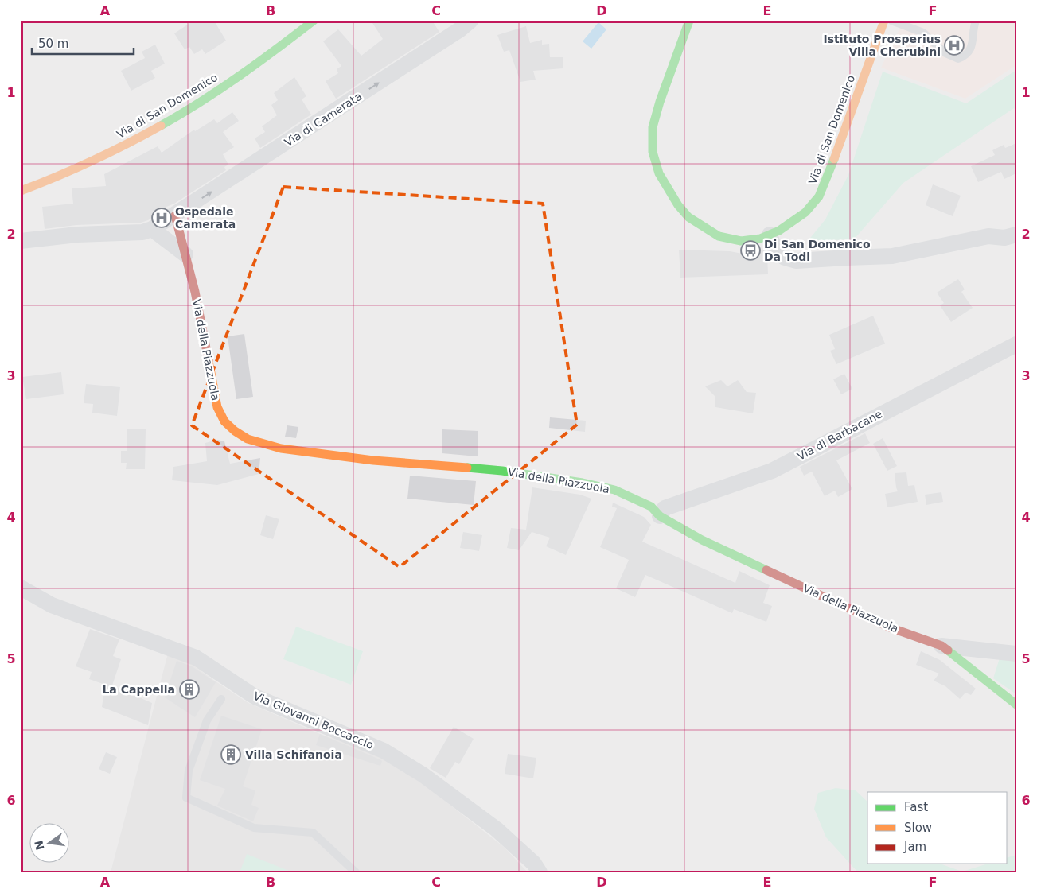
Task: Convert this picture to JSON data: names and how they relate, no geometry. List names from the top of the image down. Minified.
{"streets":{"street":["Via di San Domenico","Via di Camerata","Via della Piazzuola","Via di Barbacane","Via Giovanni Boccaccio"]},"crossings":[["Via di Camerata","Via della Piazzuola"],["Via della Piazzuola","Via di Barbacane"]],"one_way":["Via di Camerata"],"places":{"hospital":["Istituto Prosperius Villa Cherubini","Ospedale Camerata"],"bus stop":["Di San Domenico Da Todi"],"building":["La Cappella","Villa Schifanoia"]},"legend":["Fast","Slow","Jam"],"scale_bar":"50 m","north":"left","grid":{"columns":["A","B","C","D","E","F"],"rows":["1","2","3","4","5","6"]}}
